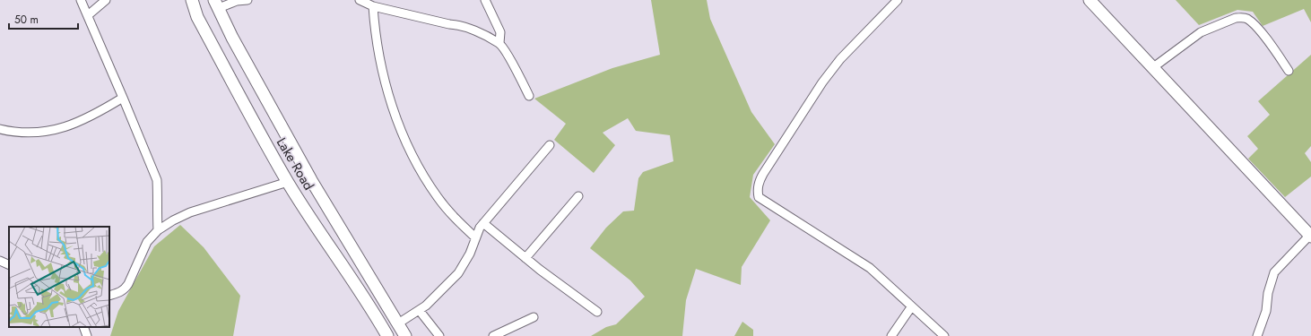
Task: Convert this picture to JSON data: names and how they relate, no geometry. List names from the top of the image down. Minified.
{"streets":{"main road":["Lake Road"]},"scale_bar":"50 m"}
